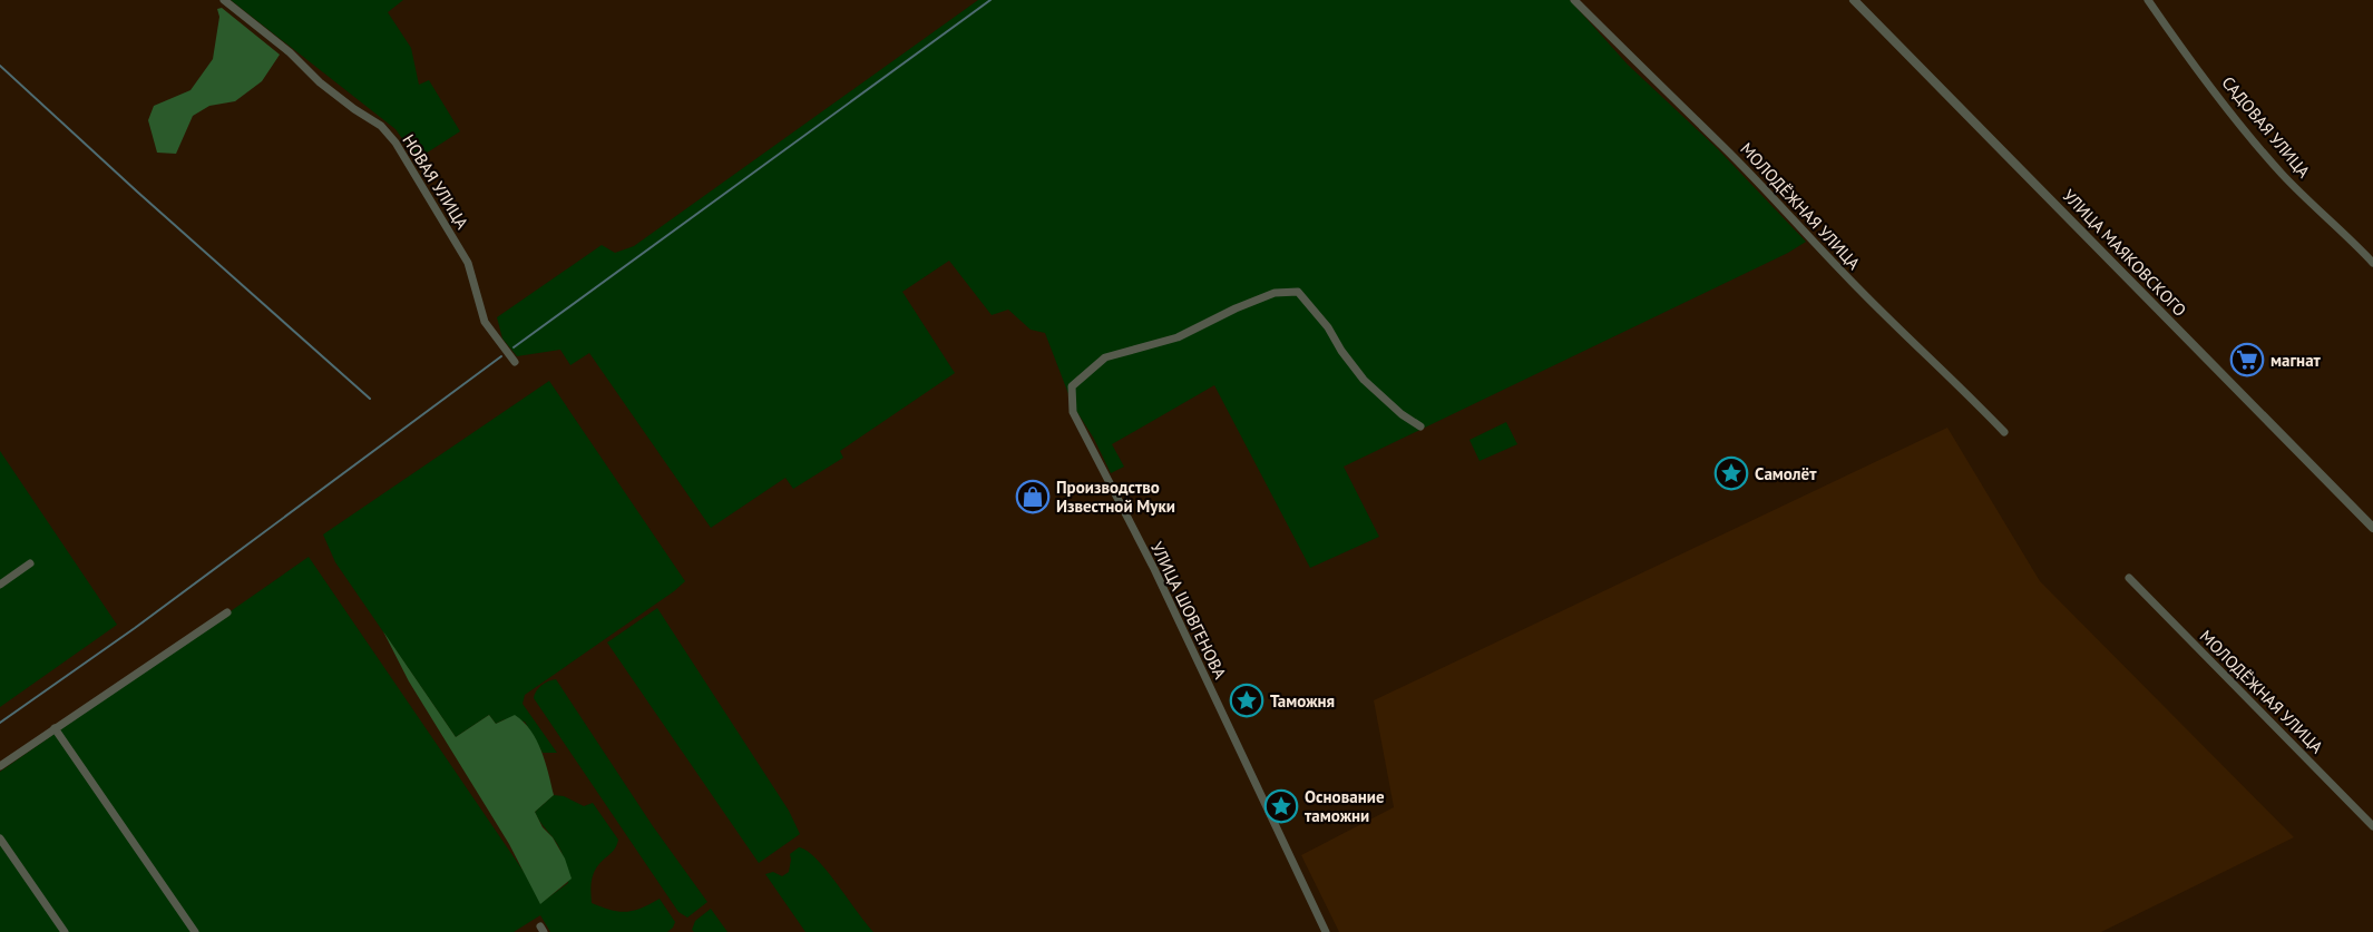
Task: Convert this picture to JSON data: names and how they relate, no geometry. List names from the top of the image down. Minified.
{"streets":{"street":["САДОВАЯ УЛИЦА","НОВАЯ УЛИЦА","МОЛОДЁЖНАЯ УЛИЦА","УЛИЦА МАЯКОВСКОГО","УЛИЦА ШОВГЕНОВА"]},"places":{"supermarket":["магнат"],"place":["Самолёт","Таможня","Основание таможни"],"shop":["Производство Известной Муки"]}}
